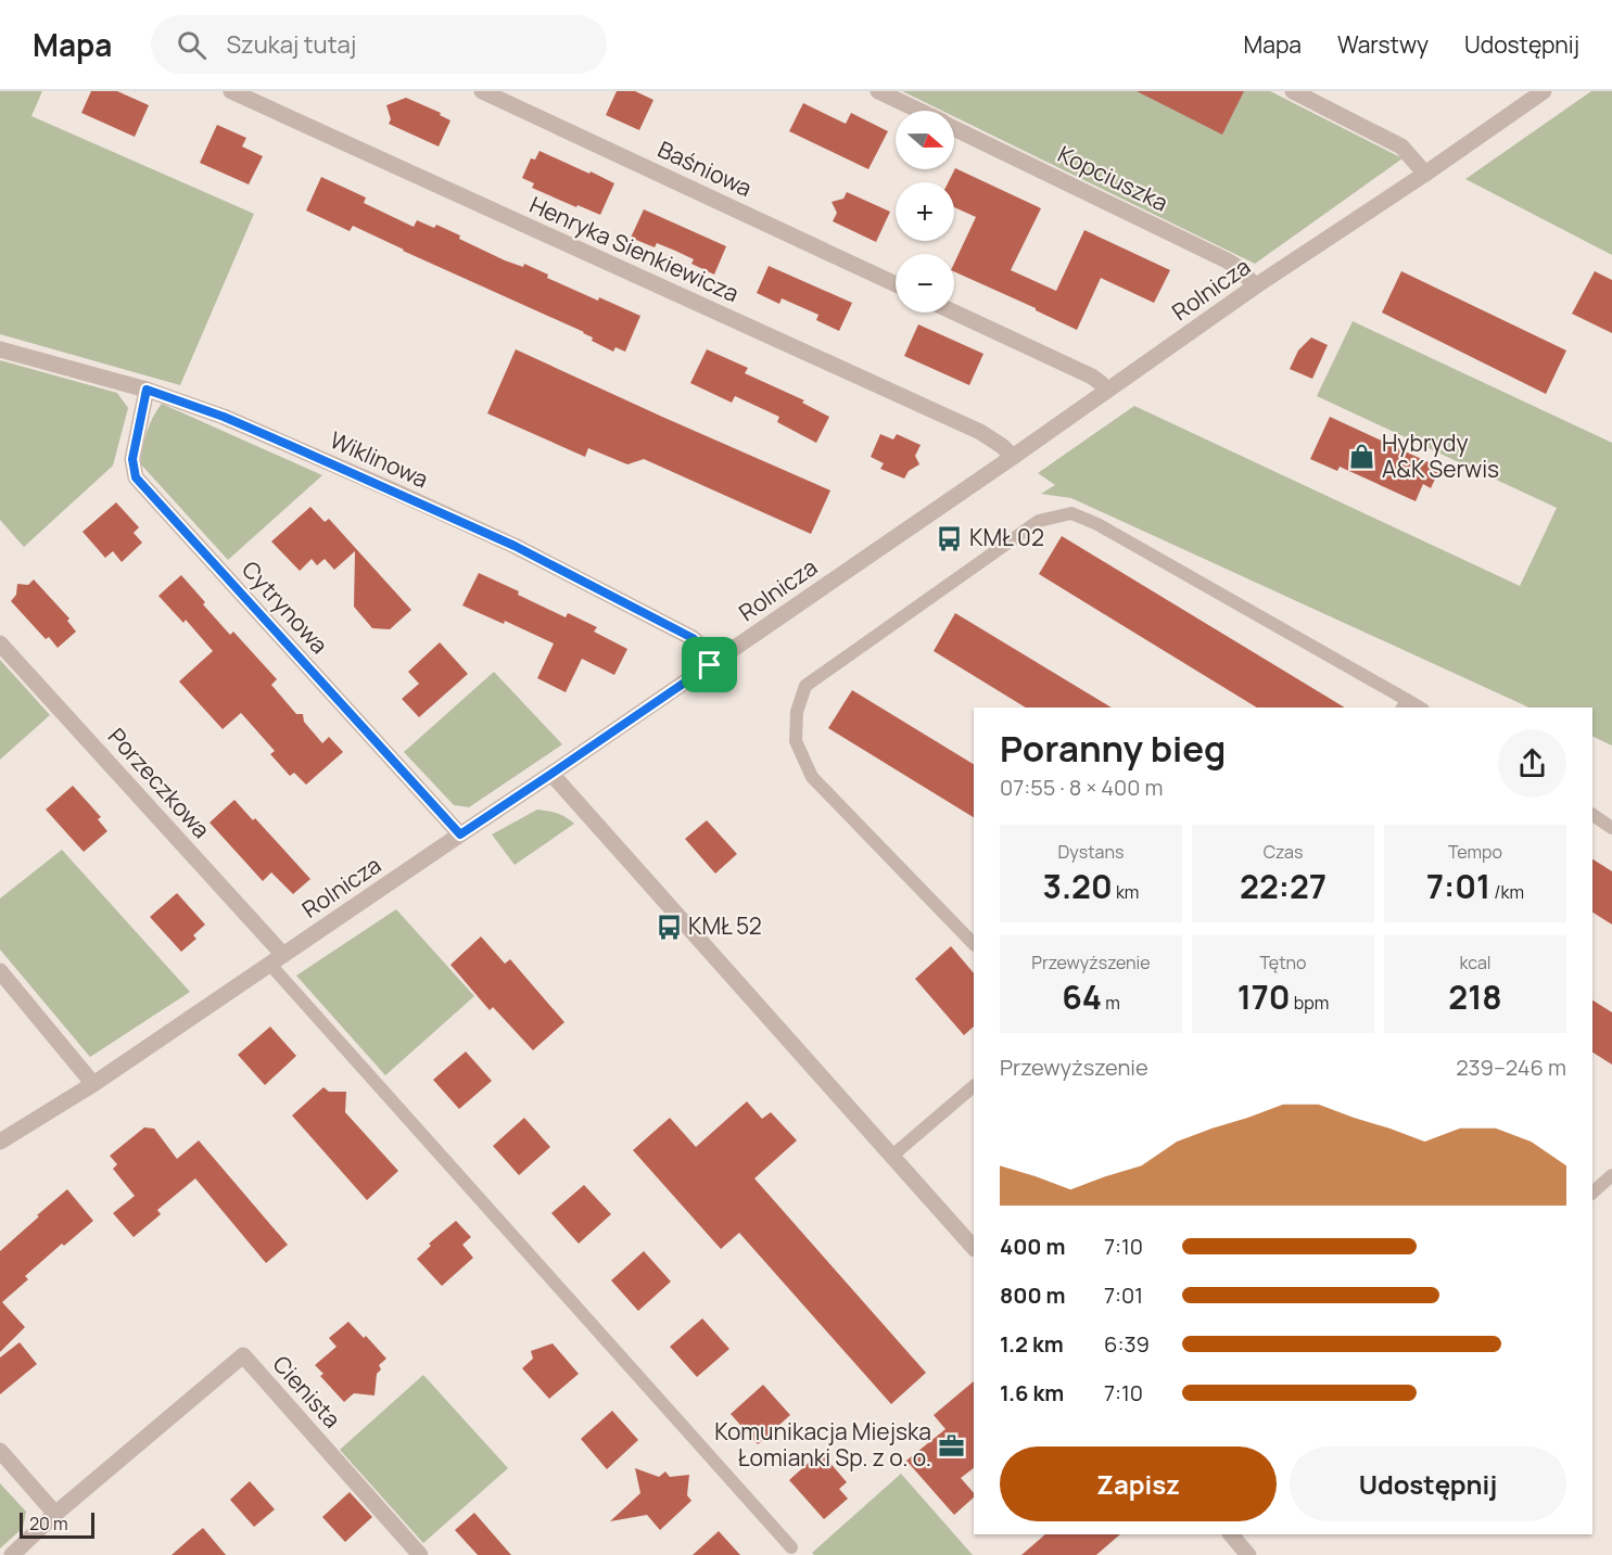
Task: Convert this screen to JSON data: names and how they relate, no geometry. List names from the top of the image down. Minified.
{"streets":{"street":["Baśniowa","Kopciuszka","Henryka Sienkiewicza","Rolnicza","Wiklinowa","Cytrynowa","Porzeczkowa","Cienista"]},"crossings":[["Kopciuszka","Rolnicza"],["Henryka Sienkiewicza","Rolnicza"],["Rolnicza","Wiklinowa"],["Rolnicza","Cytrynowa"],["Rolnicza","Porzeczkowa"],["Wiklinowa","Cytrynowa"]],"places":{"shop":["Hybrydy A&K Serwis"],"bus stop":["KMŁ 02","KMŁ 52"],"office":["Komunikacja Miejska Łomianki Sp. z o. o."]},"scale_bar":"20 m","north":"right","page":{"header":"Mapa","search":"Szukaj tutaj","nav":["Mapa","Warstwy","Udostępnij"],"map_buttons":["+","−"],"heading":["Poranny bieg","07:55 · 8 × 400 m"],"stats":[["Dystans","3.20 km"],["Czas","22:27"],["Tempo","7:01 /km"],["Przewyższenie","64 m"],["Tętno","170 bpm"],["kcal","218"]],"chart":["Przewyższenie","239–246 m"],"list":[{"name":"400 m","note":"7:10"},{"name":"800 m","note":"7:01"},{"name":"1.2 km","note":"6:39"},{"name":"1.6 km","note":"7:10"}],"buttons":["Zapisz","Udostępnij"],"scale":"20 m"}}
